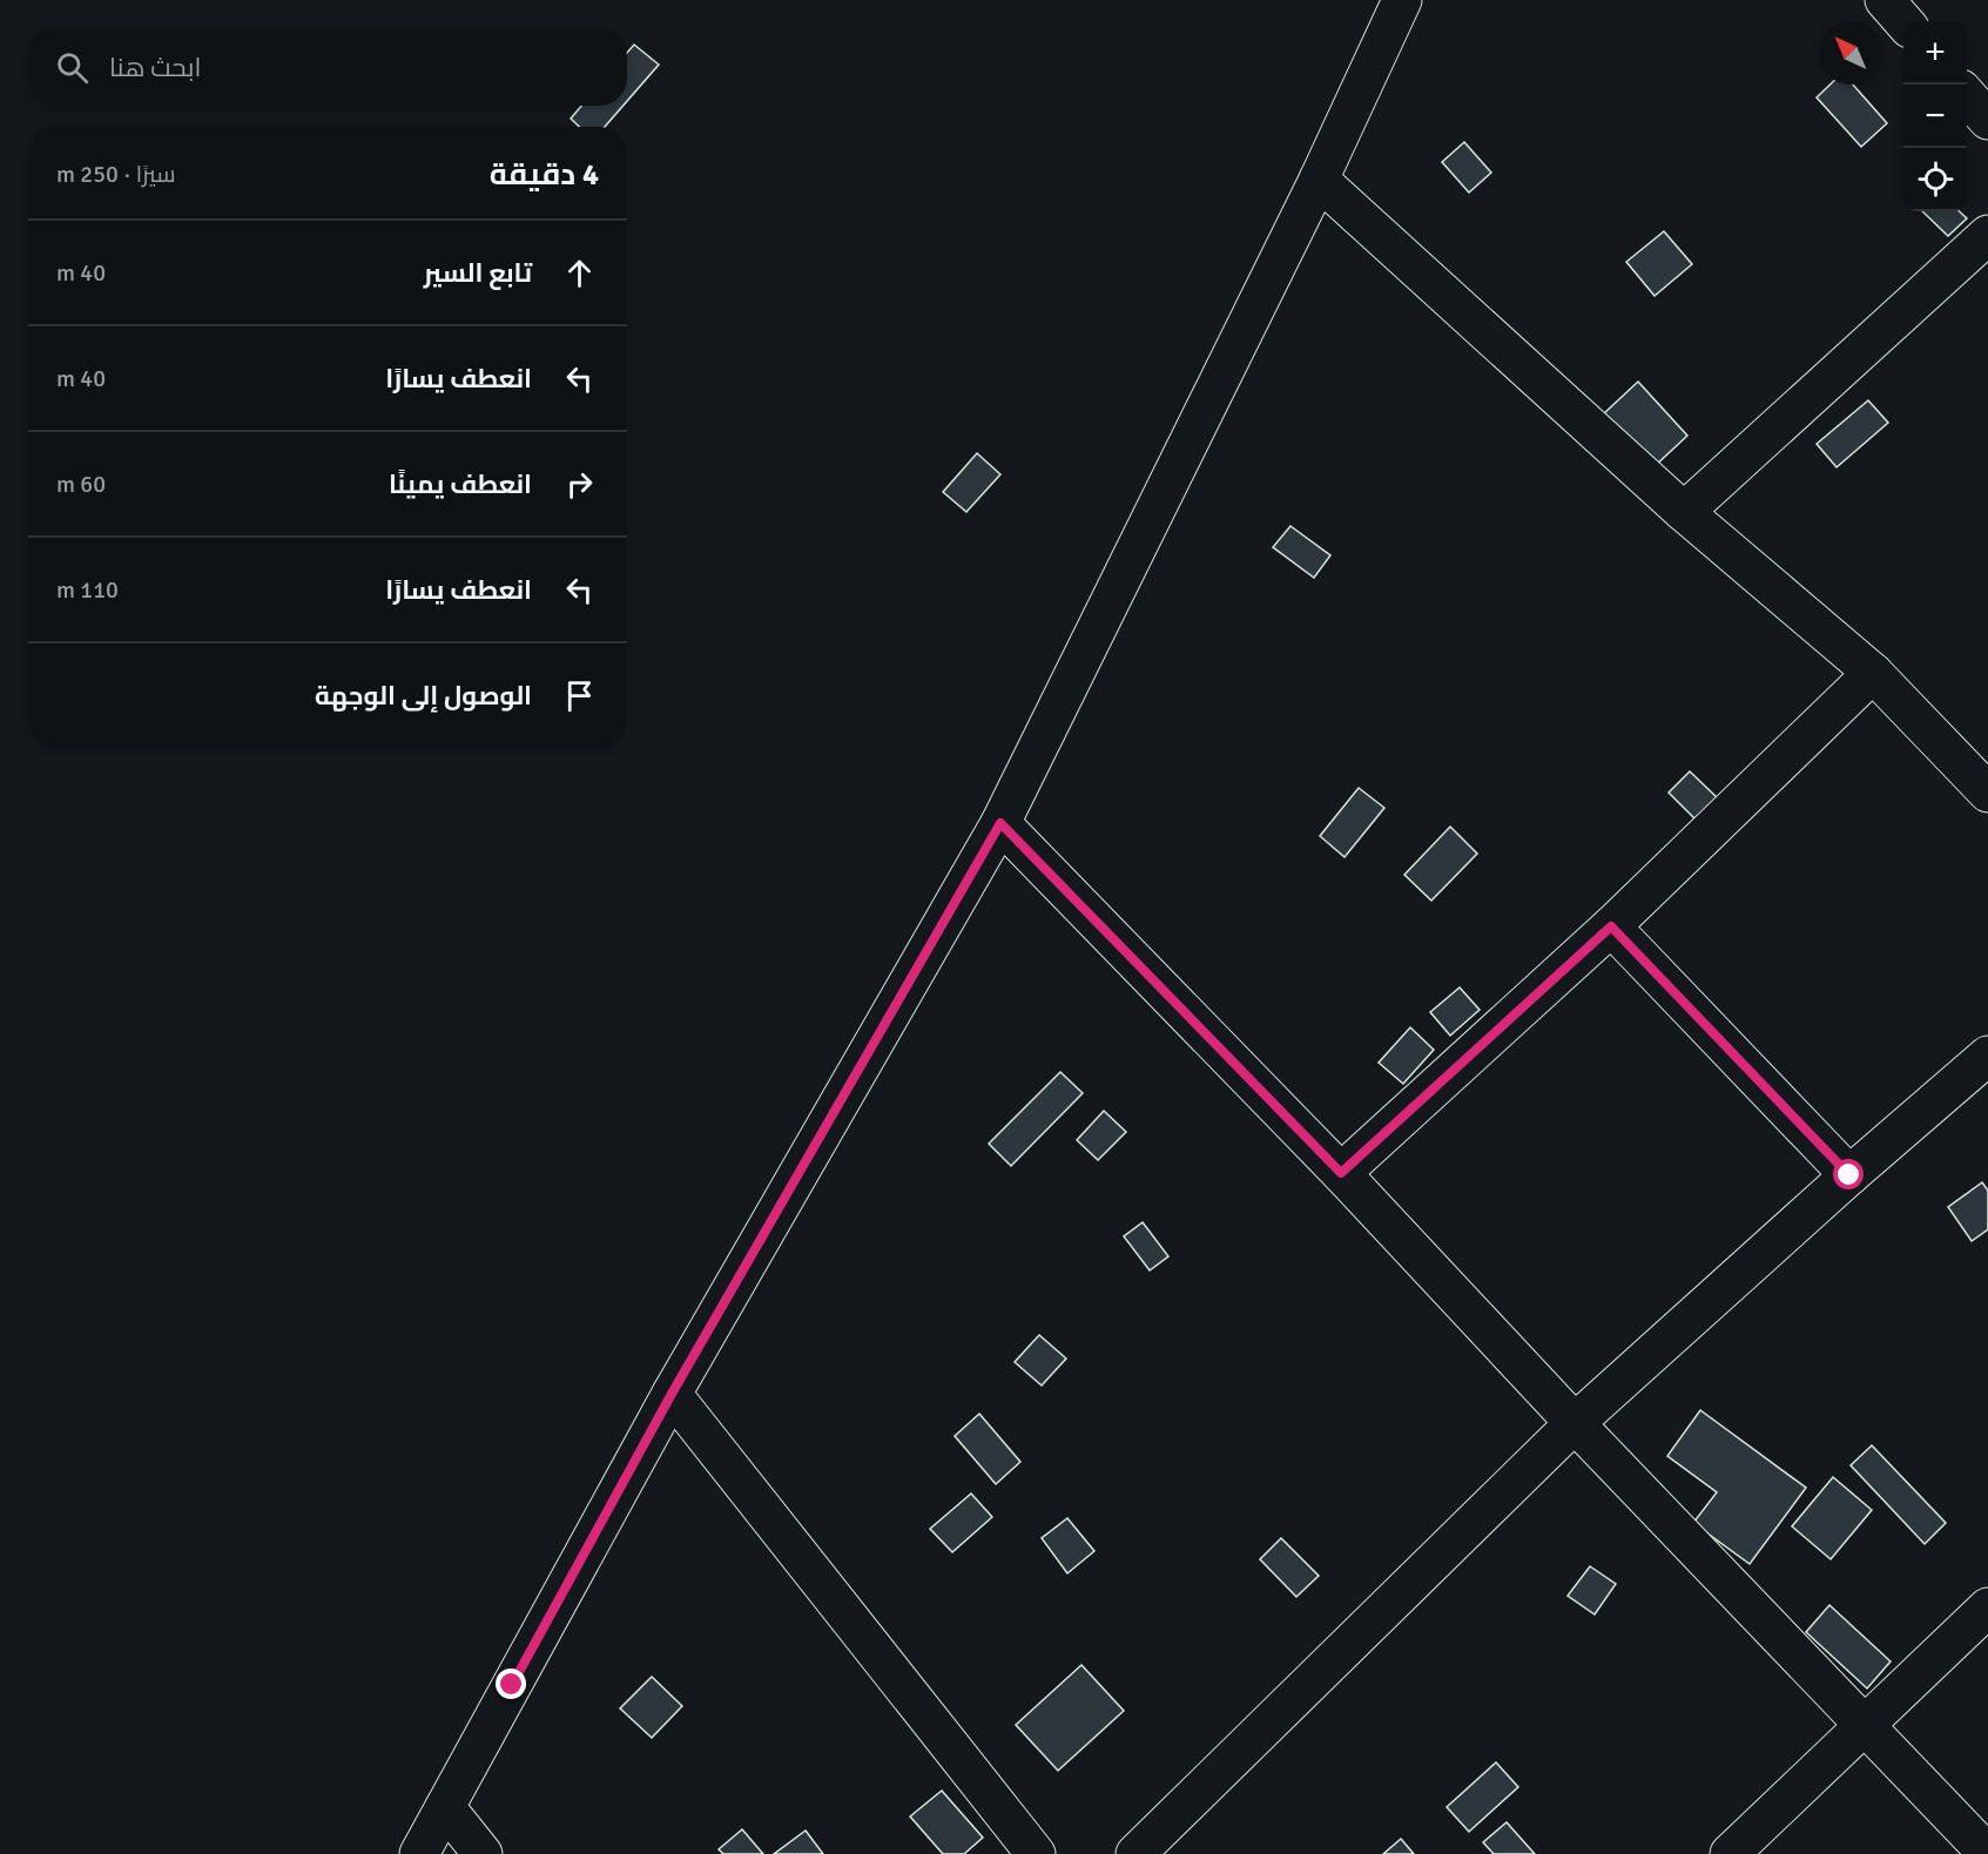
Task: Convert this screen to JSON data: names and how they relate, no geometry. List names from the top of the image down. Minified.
{"north":"top left","page":{"map_buttons":["+","−"],"search":"ابحث هنا","heading":["4 دقيقة","سيرًا · 250 m"],"list":[["تابع السير","40 m"],["انعطف يسارًا","40 m"],["انعطف يمينًا","60 m"],["انعطف يسارًا","110 m"],"الوصول إلى الوجهة"]}}
